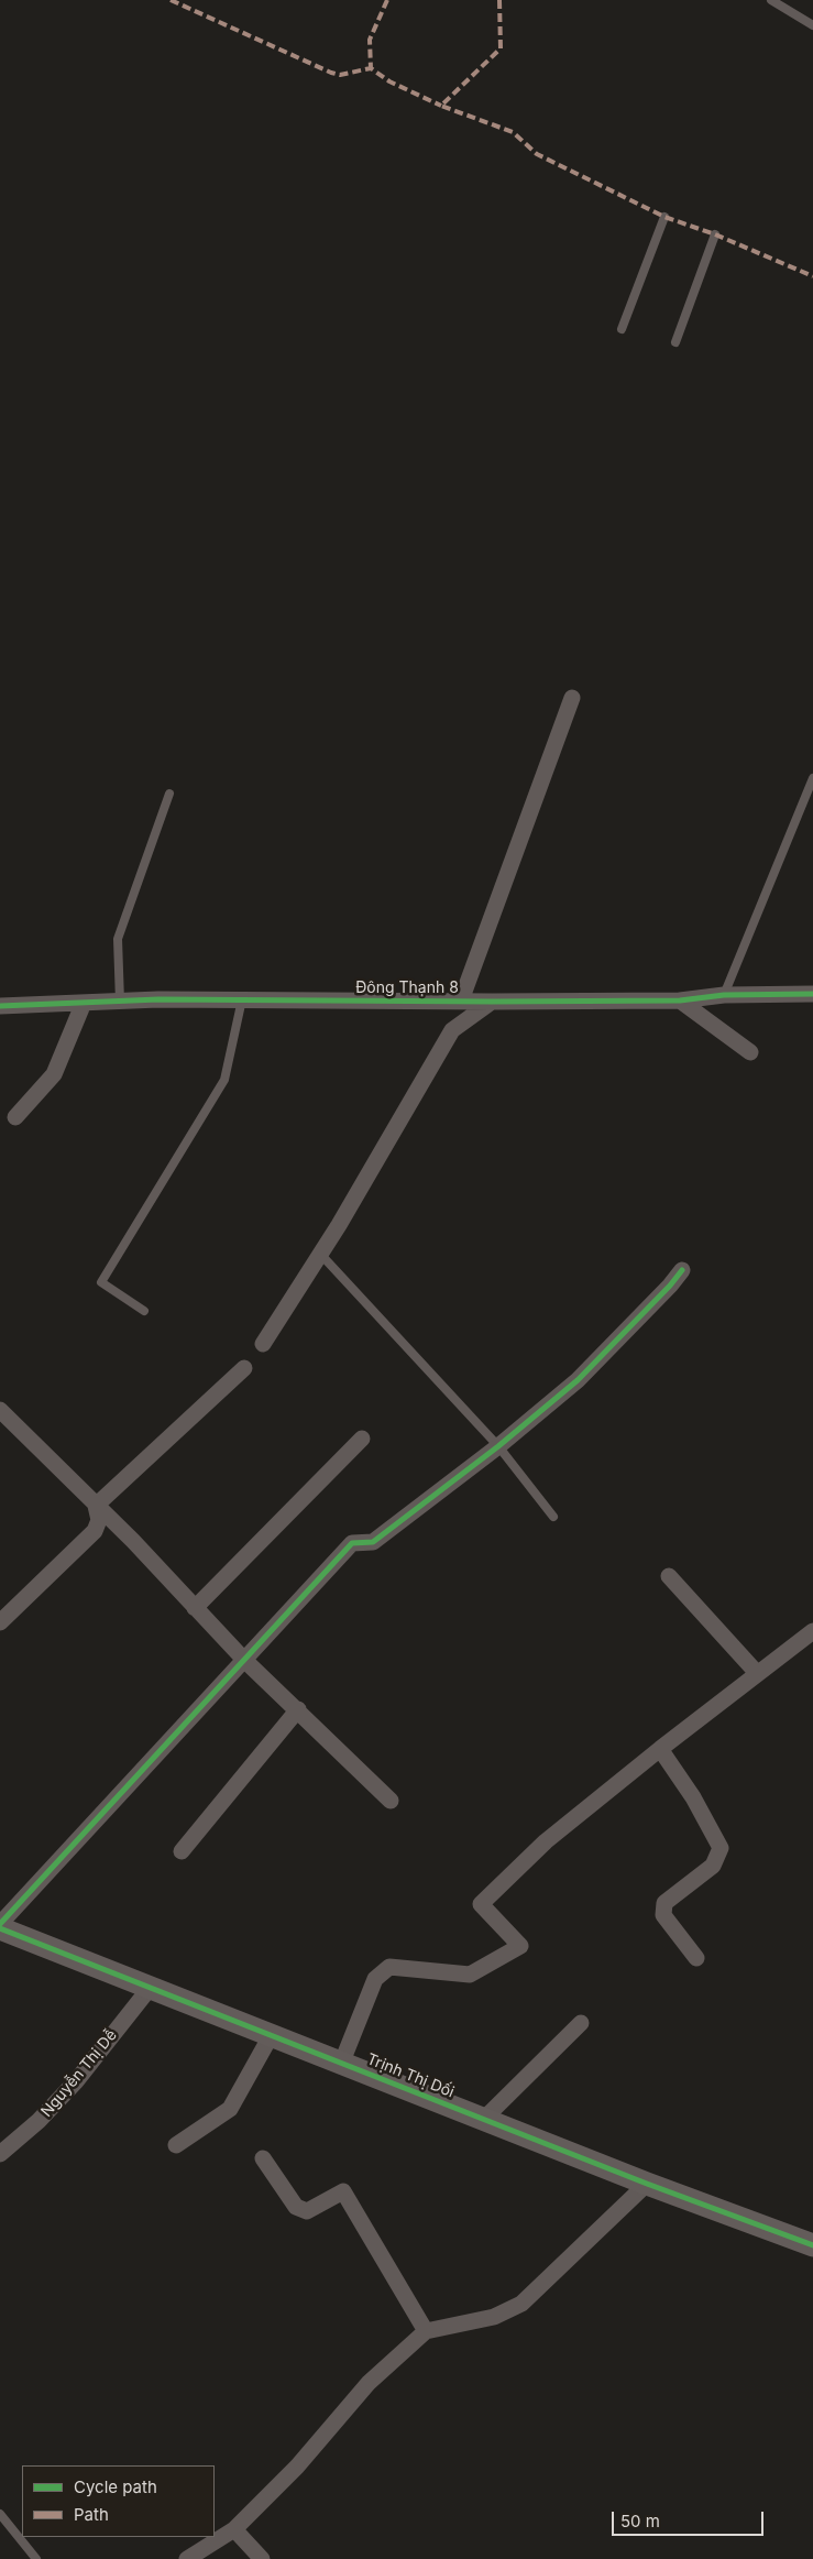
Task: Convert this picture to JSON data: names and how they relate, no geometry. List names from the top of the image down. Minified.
{"streets":{"street":["Đông Thạnh 8","Nguyễn Thị Dễ","Trịnh Thị Dối"]},"crossings":[["Nguyễn Thị Dễ","Trịnh Thị Dối"]],"legend":["Cycle path","Path"],"scale_bar":"50 m"}
